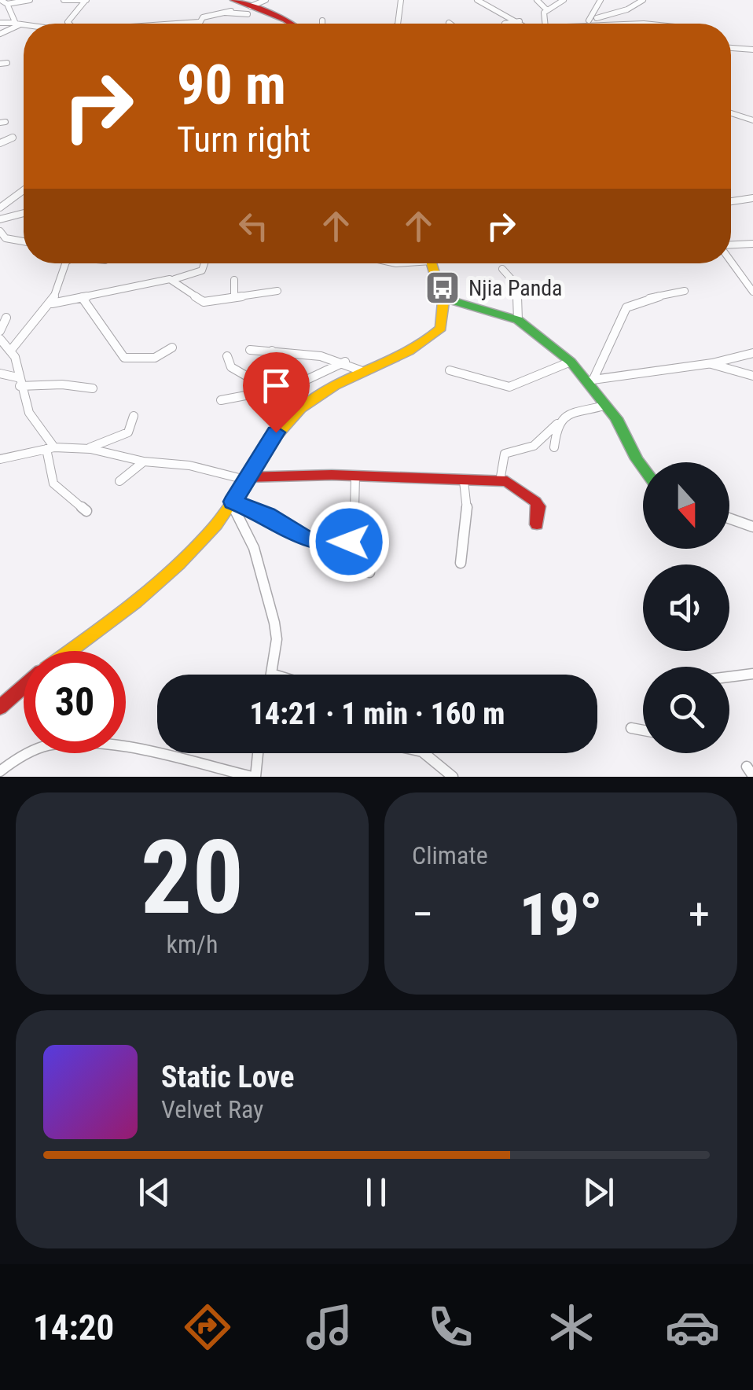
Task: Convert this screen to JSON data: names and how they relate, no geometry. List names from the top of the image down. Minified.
{"places":{"bus stop":["Njia Panda"]},"north":"bottom","page":{"turn":["90 m","Turn right"],"limit":"30","trip":"14:21 · 1 min · 160 m","tile":[["20","km/h"],"Climate"],"heat":["−","19°","+"],"song":["Static Love","Velvet Ray"],"tabs":"14:20"}}
